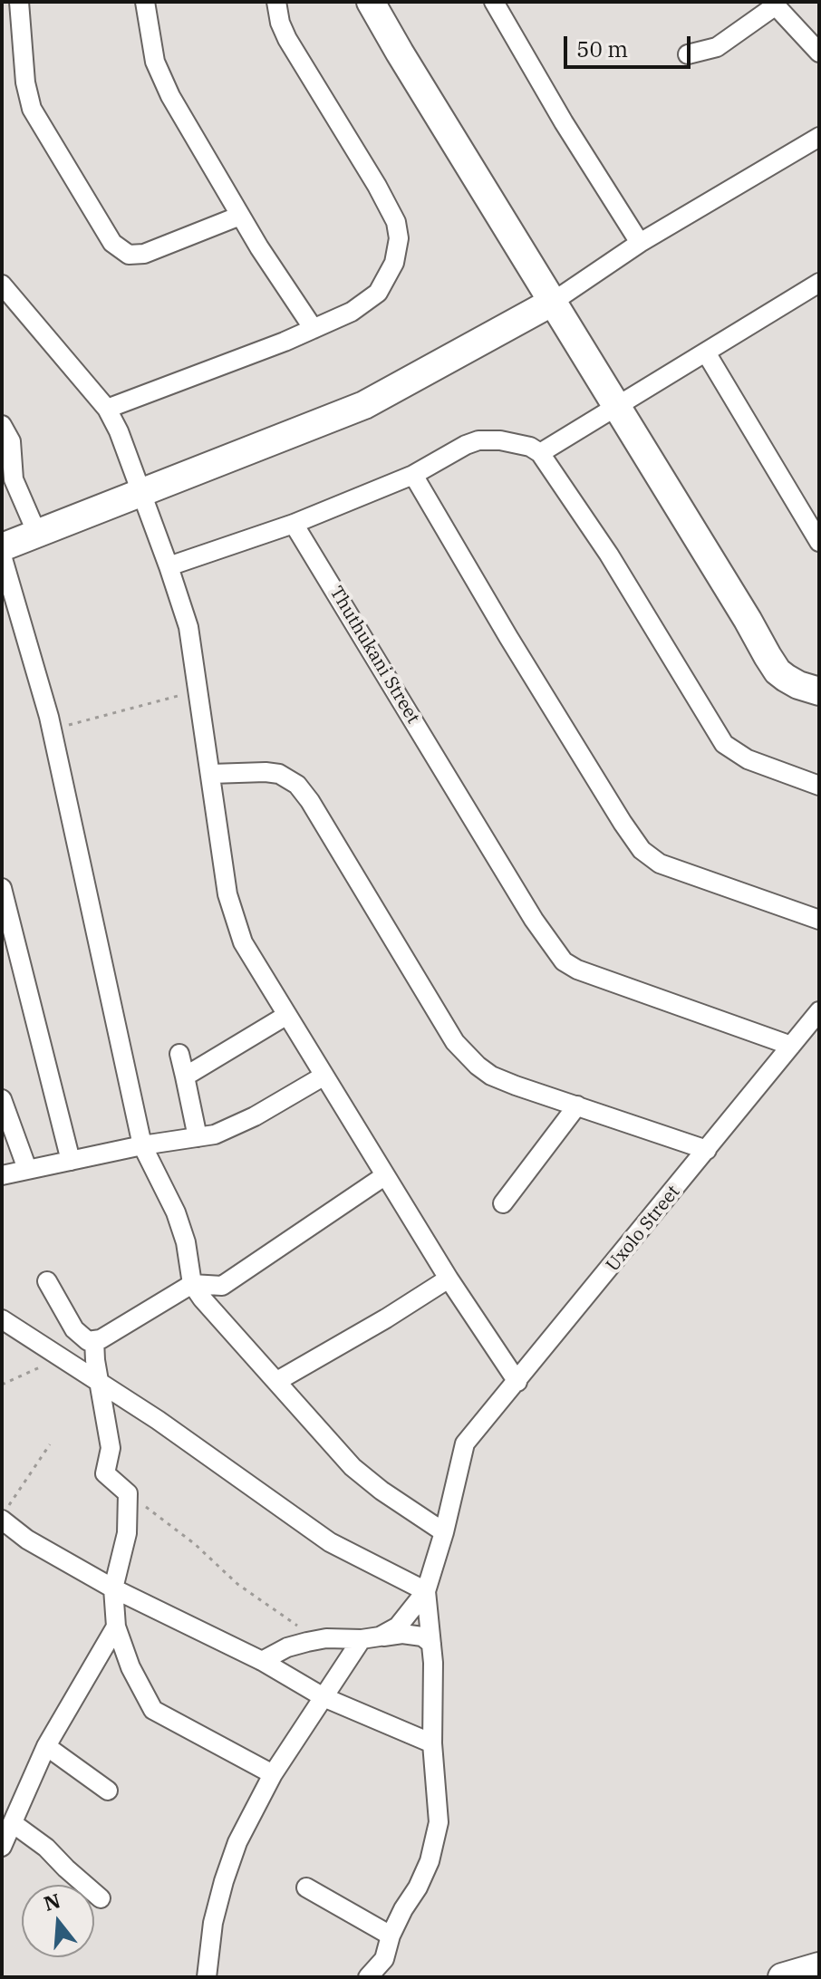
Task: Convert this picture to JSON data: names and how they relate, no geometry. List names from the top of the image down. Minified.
{"streets":{"street":["Thuthukani Street","Uxolo Street"]},"crossings":[["Thuthukani Street","Uxolo Street"]],"scale_bar":"50 m","north":"top"}
